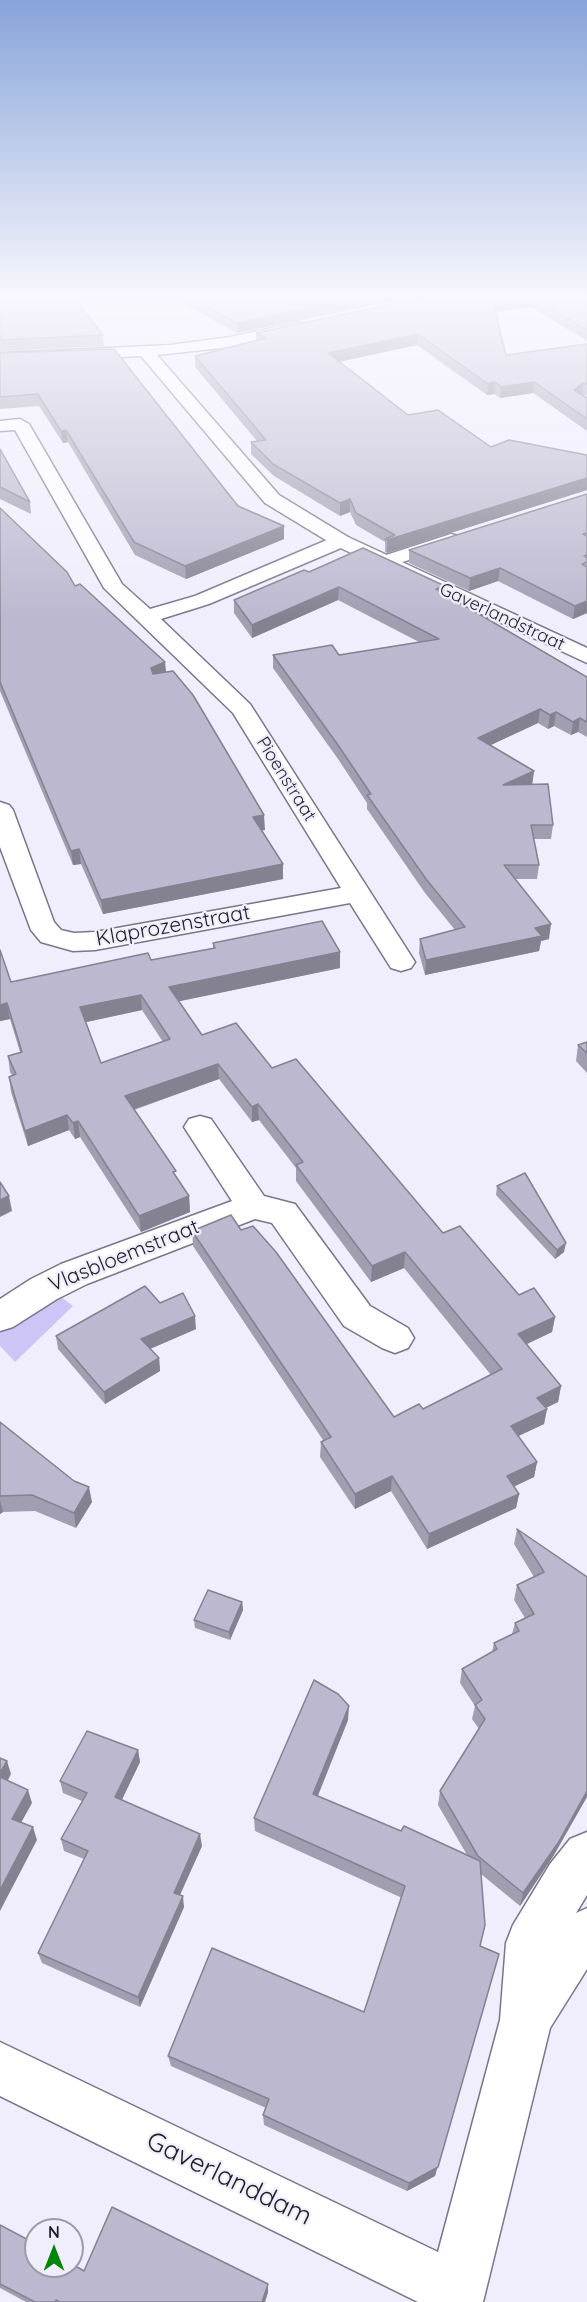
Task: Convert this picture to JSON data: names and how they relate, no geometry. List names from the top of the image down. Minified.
{"streets":{"street":["Gaverlandstraat","Pioenstraat","Klaprozenstraat","Vlasbloemstraat","Gaverlanddam"]},"crossings":[["Pioenstraat","Klaprozenstraat"]],"north":"top"}
